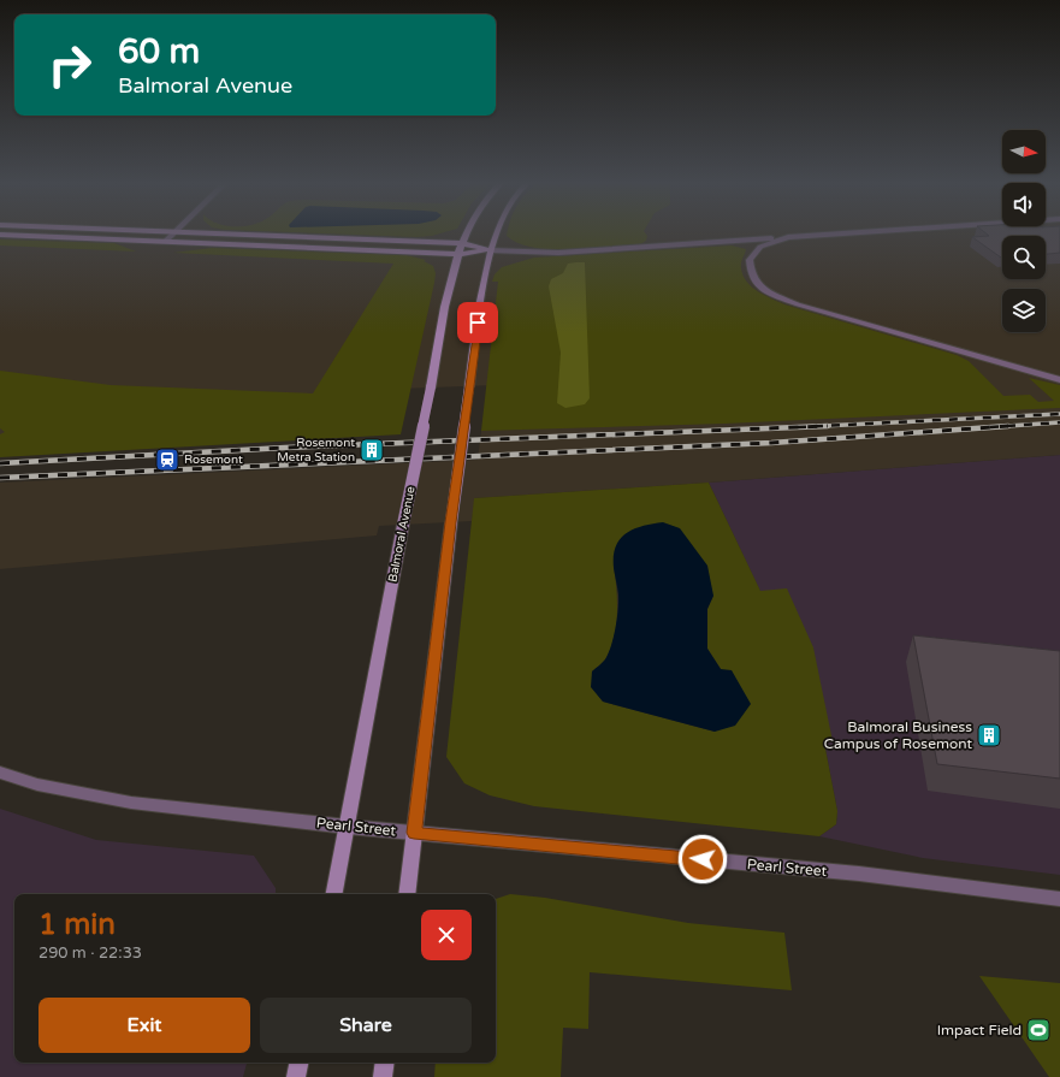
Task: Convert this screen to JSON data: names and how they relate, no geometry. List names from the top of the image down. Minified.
{"streets":{"street":["Balmoral Avenue","Pearl Street"]},"crossings":[["Balmoral Avenue","Pearl Street"]],"places":{"building":["Rosemont Metra Station","Balmoral Business Campus of Rosemont"],"station":["Rosemont"],"sports":["Impact Field"]},"north":"right","page":{"turn":["60 m","Balmoral Avenue"],"heading":["1 min","290 m · 22:33"],"buttons":["Exit","Share"]}}
